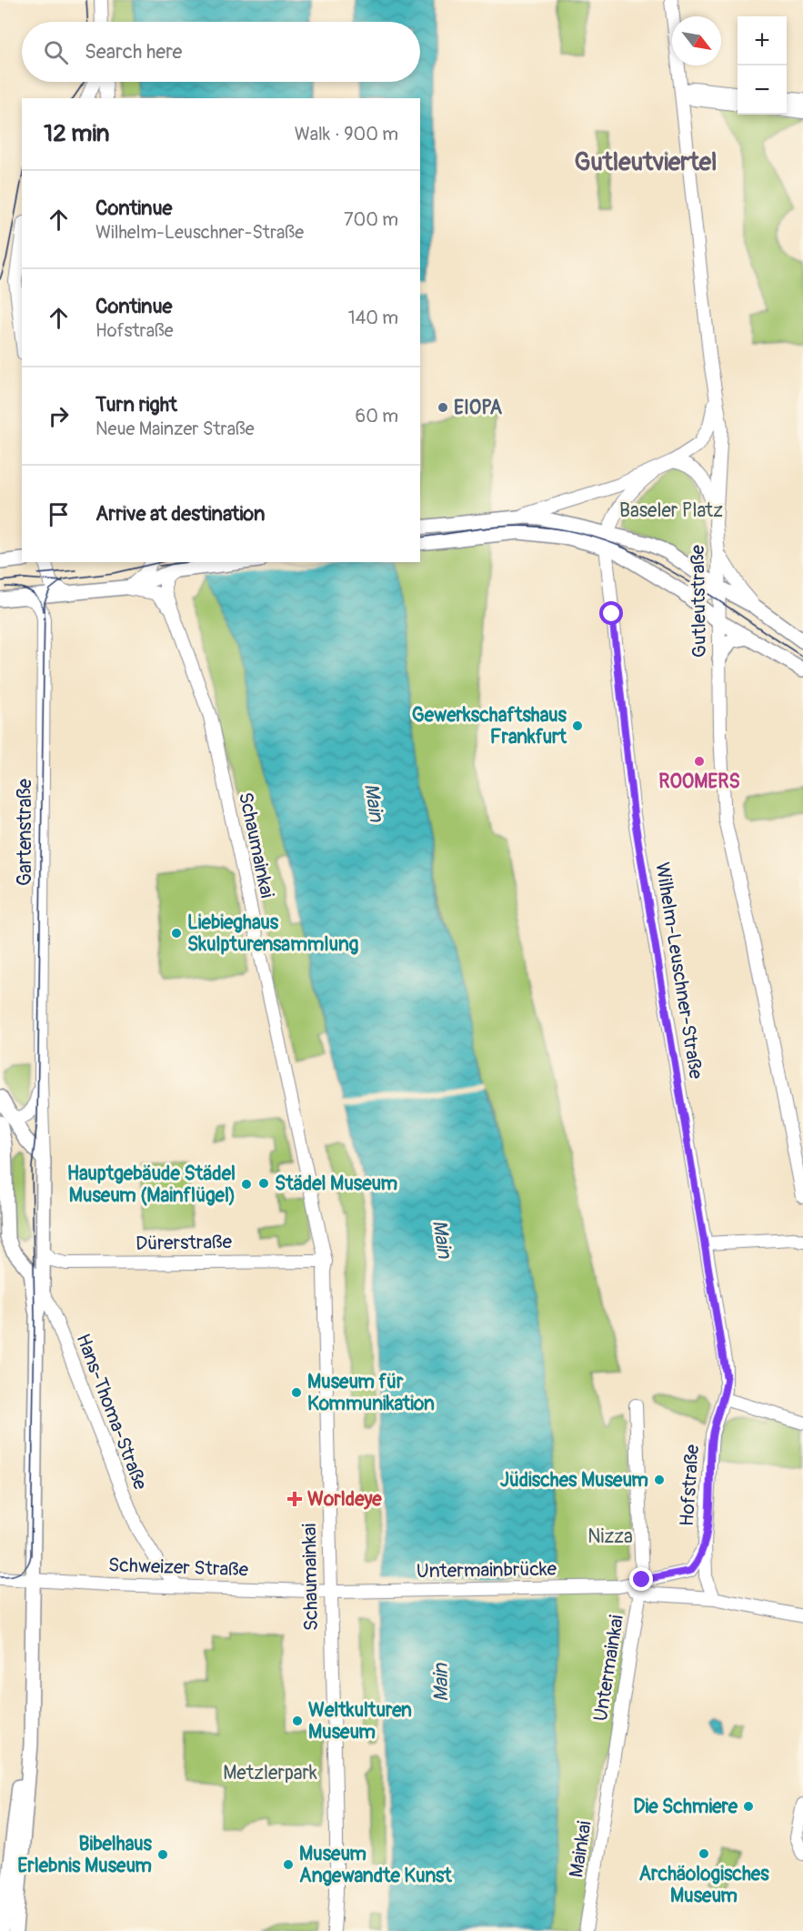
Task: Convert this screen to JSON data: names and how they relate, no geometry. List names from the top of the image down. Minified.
{"streets":{"main road":["Gutleutstraße","Gartenstraße","Schaumainkai","Wilhelm-Leuschner-Straße","Dürerstraße","Hans-Thoma-Straße","Hofstraße","Schweizer Straße","Untermainbrücke","Untermainkai","Mainkai"]},"crossings":[["Gartenstraße","Dürerstraße"],["Gartenstraße","Hans-Thoma-Straße"],["Gartenstraße","Schweizer Straße"],["Schaumainkai","Dürerstraße"],["Schaumainkai","Schweizer Straße"],["Wilhelm-Leuschner-Straße","Hofstraße"],["Hans-Thoma-Straße","Schweizer Straße"],["Hofstraße","Untermainbrücke"],["Hofstraße","Untermainkai"],["Schweizer Straße","Untermainbrücke"],["Untermainbrücke","Untermainkai"],["Untermainkai","Mainkai"]],"districts":["Gutleutviertel"],"water":["Main"],"parks":["Baseler Platz","Nizza","Metzlerpark"],"places":{"other":["EIOPA","Gewerkschaftshaus Frankfurt","ROOMERS","Liebieghaus Skulpturensammlung","Städel Museum","Hauptgebäude Städel Museum (Mainflügel)","Museum für Kommunikation","Jüdisches Museum","Weltkulturen Museum","Die Schmiere","Archäologisches Museum","Bibelhaus Erlebnis Museum","Museum Angewandte Kunst"],"health":["Worldeye"]},"north":"bottom right","page":{"map_buttons":["+","−"],"search":"Search here","heading":["12 min","Walk · 900 m"],"list":[["Continue","Wilhelm-Leuschner-Straße","700 m"],["Continue","Hofstraße","140 m"],["Turn right","Neue Mainzer Straße","60 m"],"Arrive at destination"]}}
